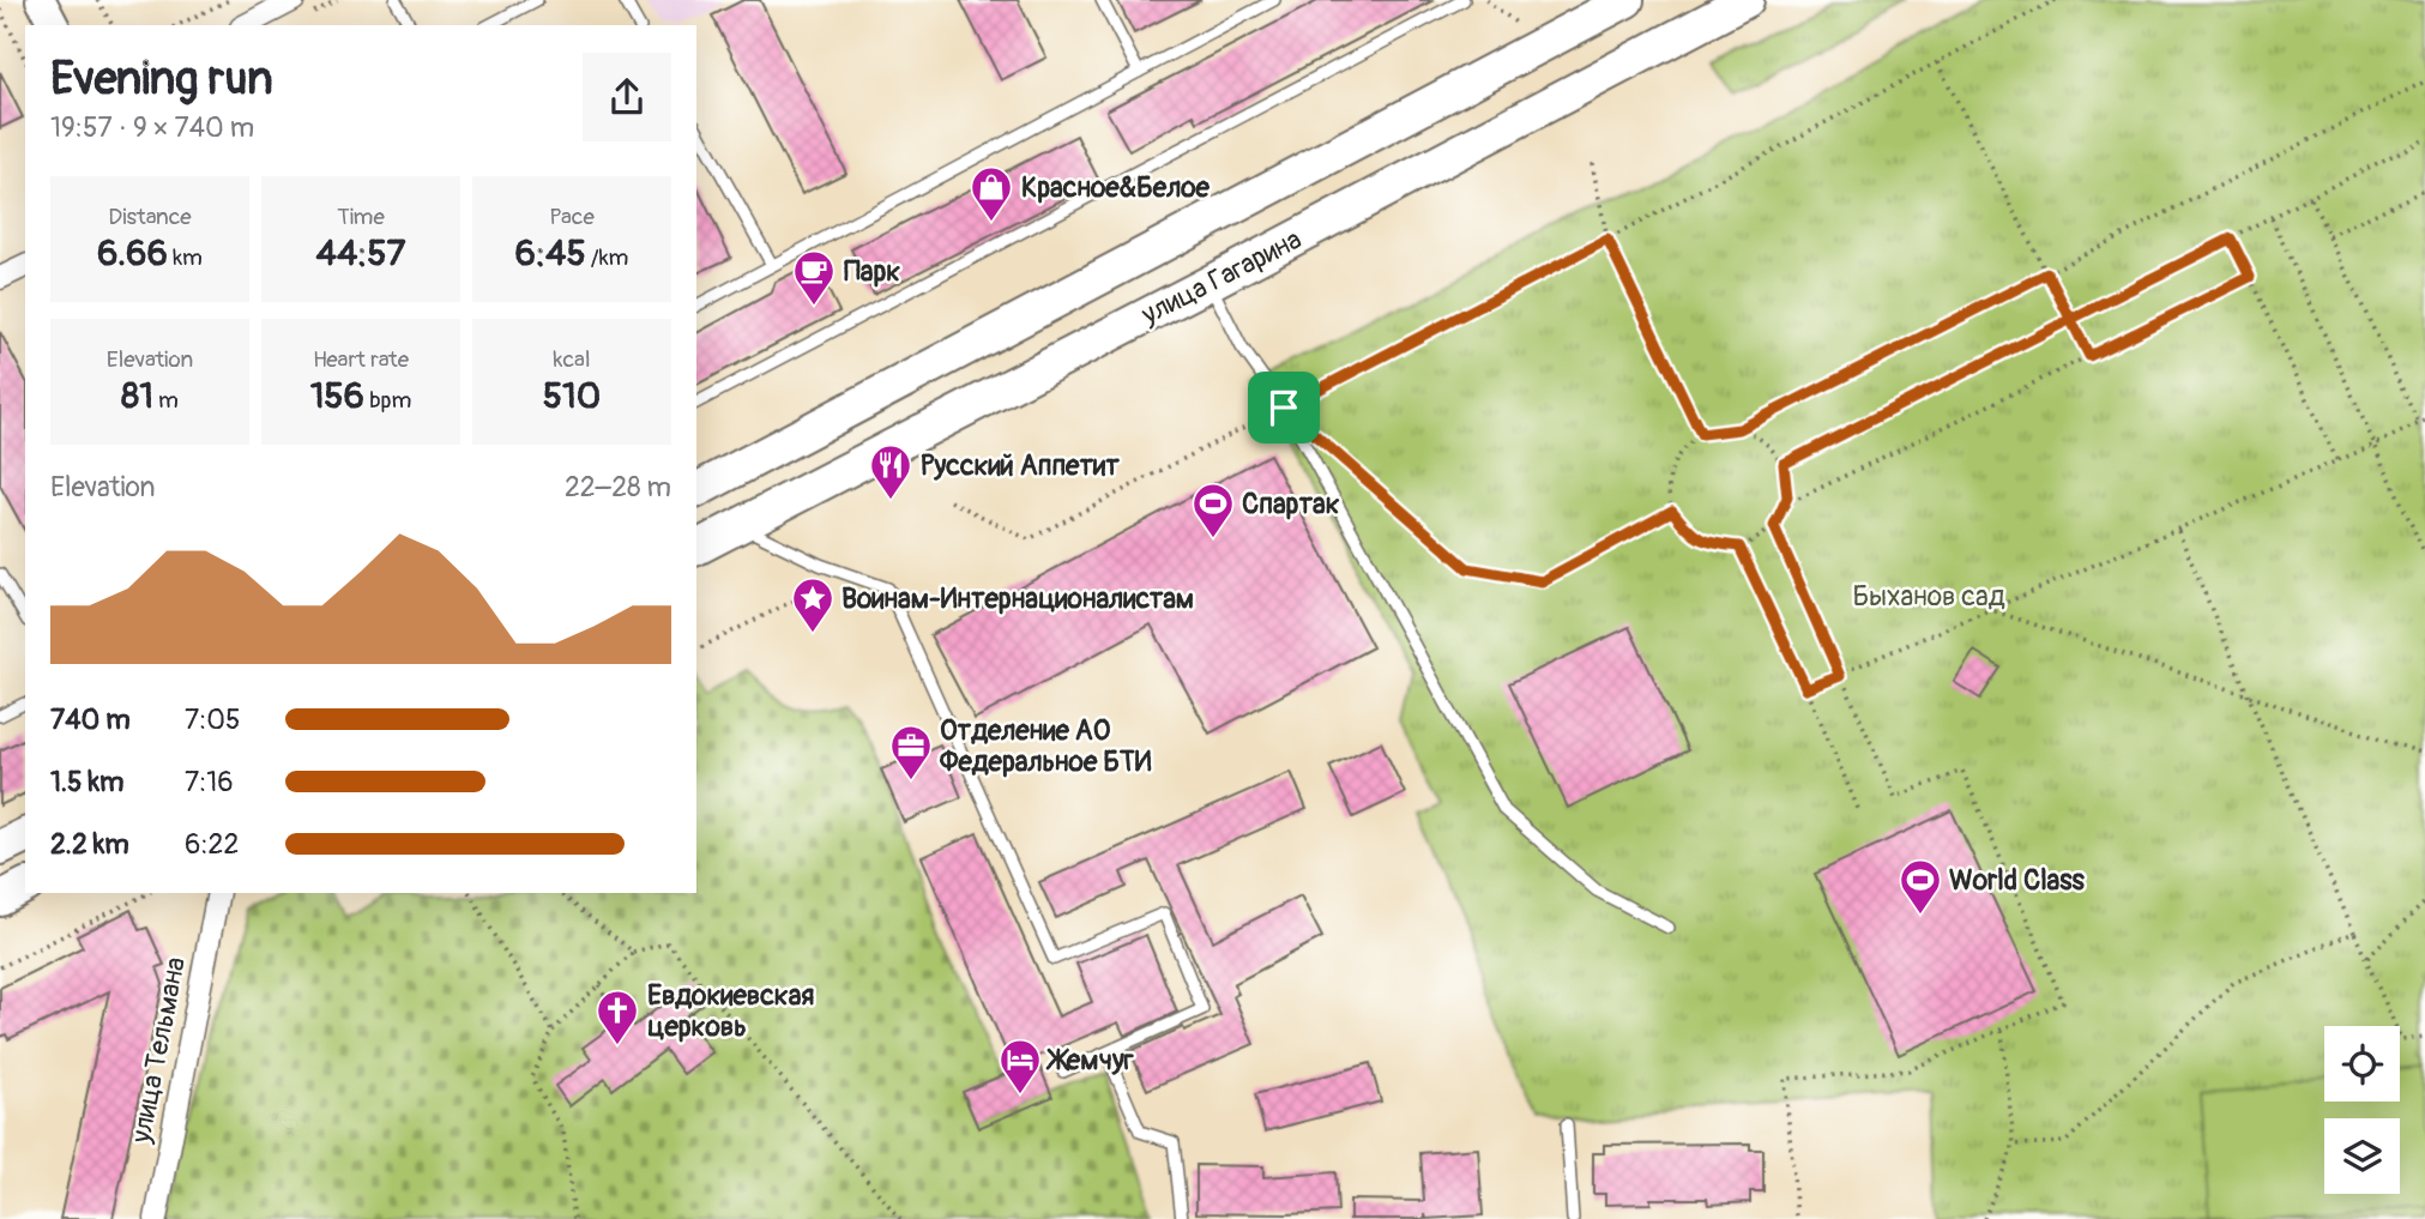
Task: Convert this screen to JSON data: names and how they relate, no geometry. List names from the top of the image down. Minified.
{"streets":{"main road":["улица Гагарина"],"street":["улица Тельмана"]},"parks":["Быханов сад"],"places":{"shop":["Красное&Белое"],"cafe":["Парк"],"restaurant":["Русский Аппетит"],"sports":["Спартак","World Class"],"place":["Воинам-Интернационалистам"],"office":["Отделение АО Федеральное БТИ"],"church":["Евдокиевская церковь"],"hotel":["Жемчуг"]},"page":{"heading":["Evening run","19:57 · 9 × 740 m"],"stats":[["Distance","6.66 km"],["Time","44:57"],["Pace","6:45 /km"],["Elevation","81 m"],["Heart rate","156 bpm"],["kcal","510"]],"chart":["Elevation","22–28 m"],"list":[{"name":"740 m","note":"7:05"},{"name":"1.5 km","note":"7:16"},{"name":"2.2 km","note":"6:22"}]}}
